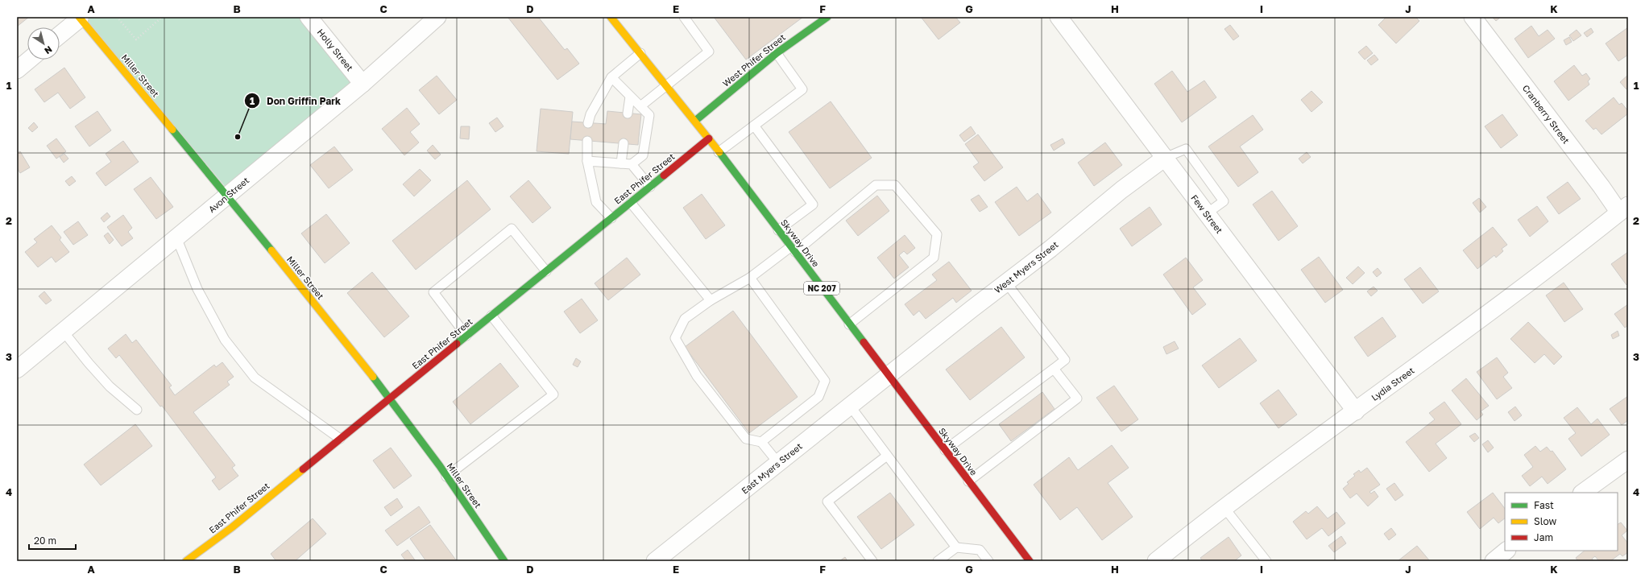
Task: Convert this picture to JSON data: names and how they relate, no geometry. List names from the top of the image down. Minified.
{"streets":{"street":["Holly Street","West Phifer Street","Miller Street","Cranberry Street","East Phifer Street","Avon Street","Few Street","Skyway Drive","West Myers Street","NC 207","Lydia Street","East Myers Street"]},"crossings":[["Holly Street","Avon Street"],["West Phifer Street","Skyway Drive"],["Miller Street","East Phifer Street"],["Miller Street","Avon Street"],["Cranberry Street","Lydia Street"],["East Phifer Street","Skyway Drive"],["Few Street","West Myers Street"],["Few Street","Lydia Street"],["Skyway Drive","West Myers Street"],["Skyway Drive","East Myers Street"],["West Myers Street","East Myers Street"]],"places":["Don Griffin Park"],"legend":["Fast","Slow","Jam"],"scale_bar":"20 m","north":"bottom right","grid":{"columns":["A","B","C","D","E","F","G","H","I","J","K"],"rows":["1","2","3","4"]}}
